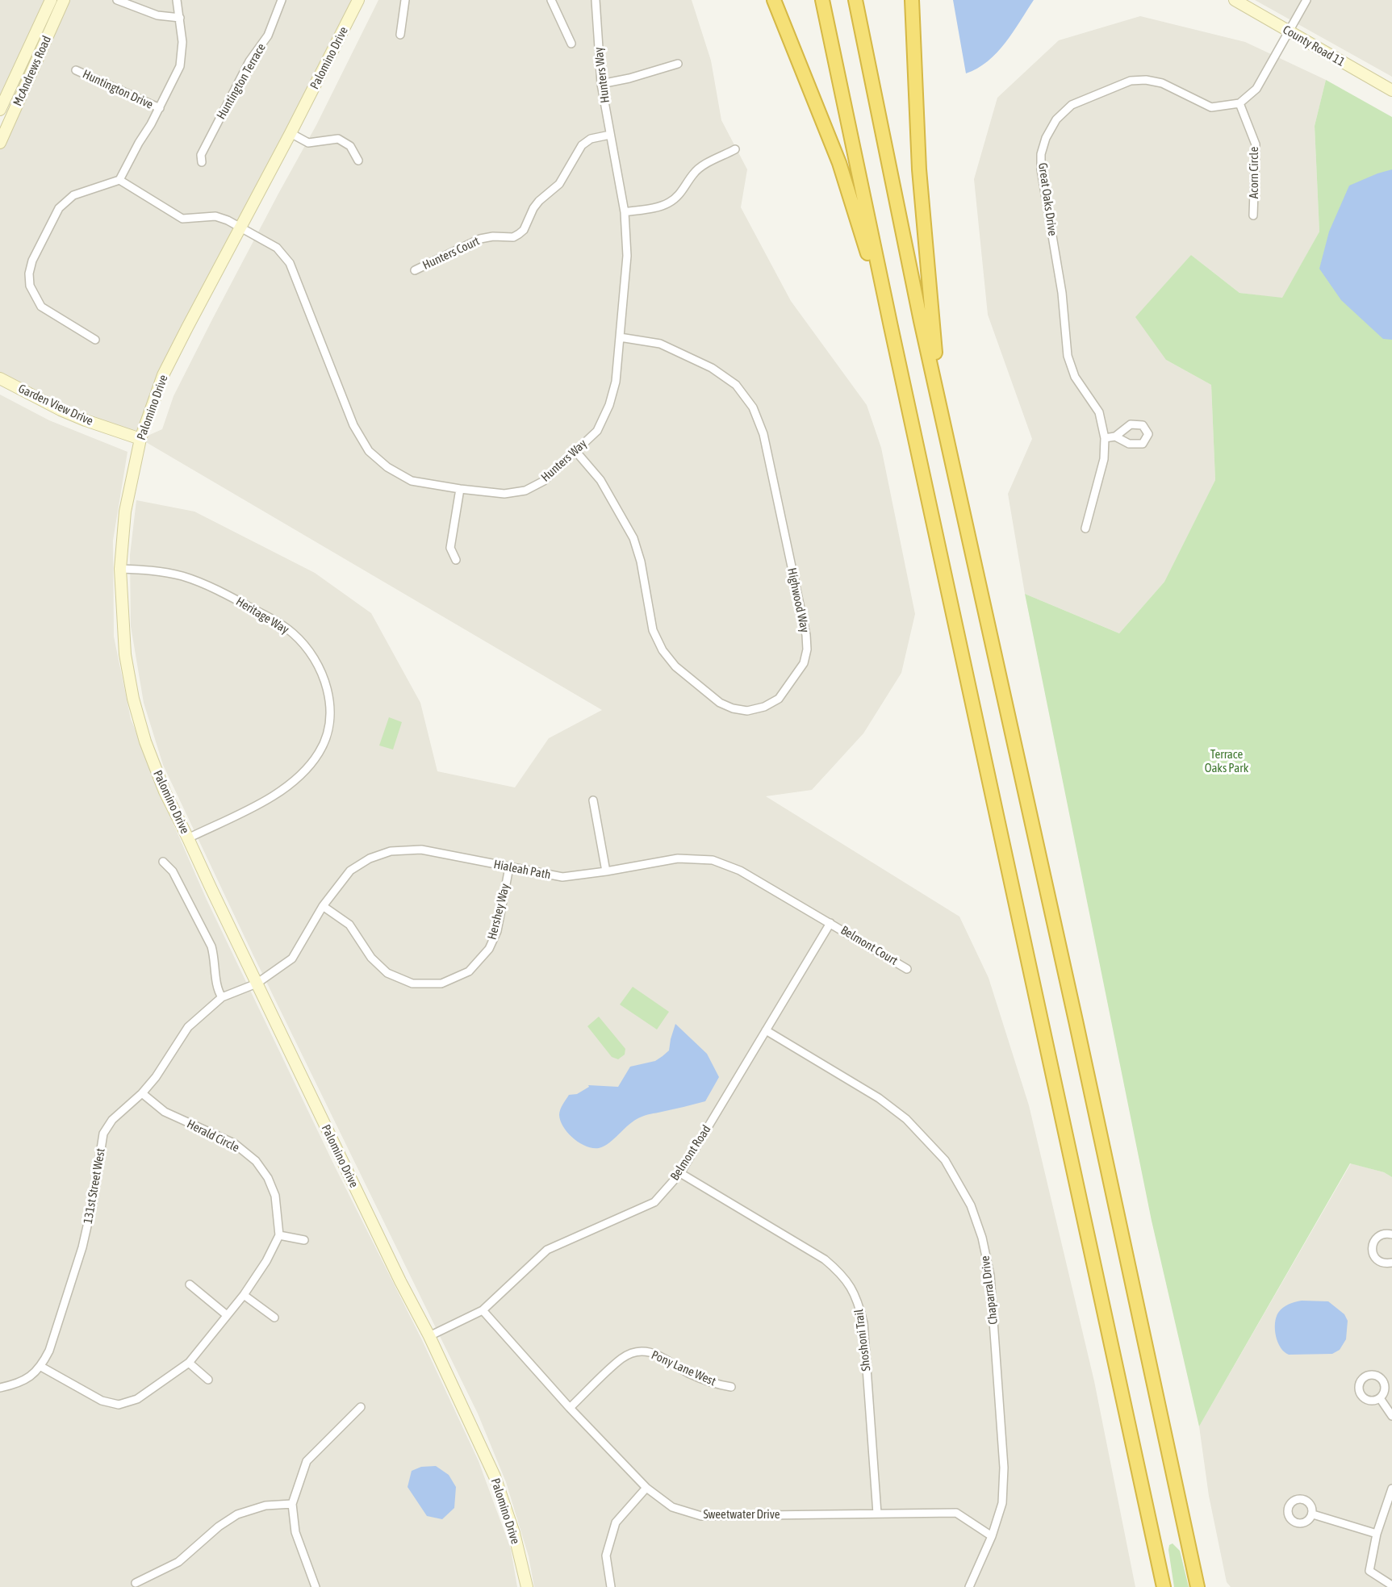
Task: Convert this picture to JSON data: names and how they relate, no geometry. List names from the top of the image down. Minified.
{"streets":{"street":["County Road 11","Palomino Drive","McAndrews Road","Hunters Way","Huntington Terrace","Huntington Drive","Acorn Circle","Great Oaks Drive","Hunters Court","Garden View Drive","Highwood Way","Heritage Way","Hialeah Path","Hershey Way","Belmont Court","Herald Circle","Belmont Road","131st Street West","Chaparral Drive","Shoshoni Trail","Pony Lane West","Sweetwater Drive"]},"crossings":[["Palomino Drive","Hunters Way"],["Palomino Drive","Garden View Drive"],["Palomino Drive","Heritage Way"],["Palomino Drive","Hialeah Path"],["Palomino Drive","Belmont Road"],["Palomino Drive","131st Street West"],["Hunters Way","Hunters Court"],["Hunters Way","Highwood Way"],["Acorn Circle","Great Oaks Drive"],["Hialeah Path","Hershey Way"],["Hialeah Path","Belmont Court"],["Hialeah Path","Belmont Road"],["Hialeah Path","131st Street West"],["Belmont Court","Belmont Road"],["Herald Circle","131st Street West"],["Belmont Road","Chaparral Drive"],["Belmont Road","Shoshoni Trail"],["Belmont Road","Sweetwater Drive"],["Chaparral Drive","Sweetwater Drive"],["Shoshoni Trail","Sweetwater Drive"],["Pony Lane West","Sweetwater Drive"]],"parks":["Terrace Oaks Park"]}
